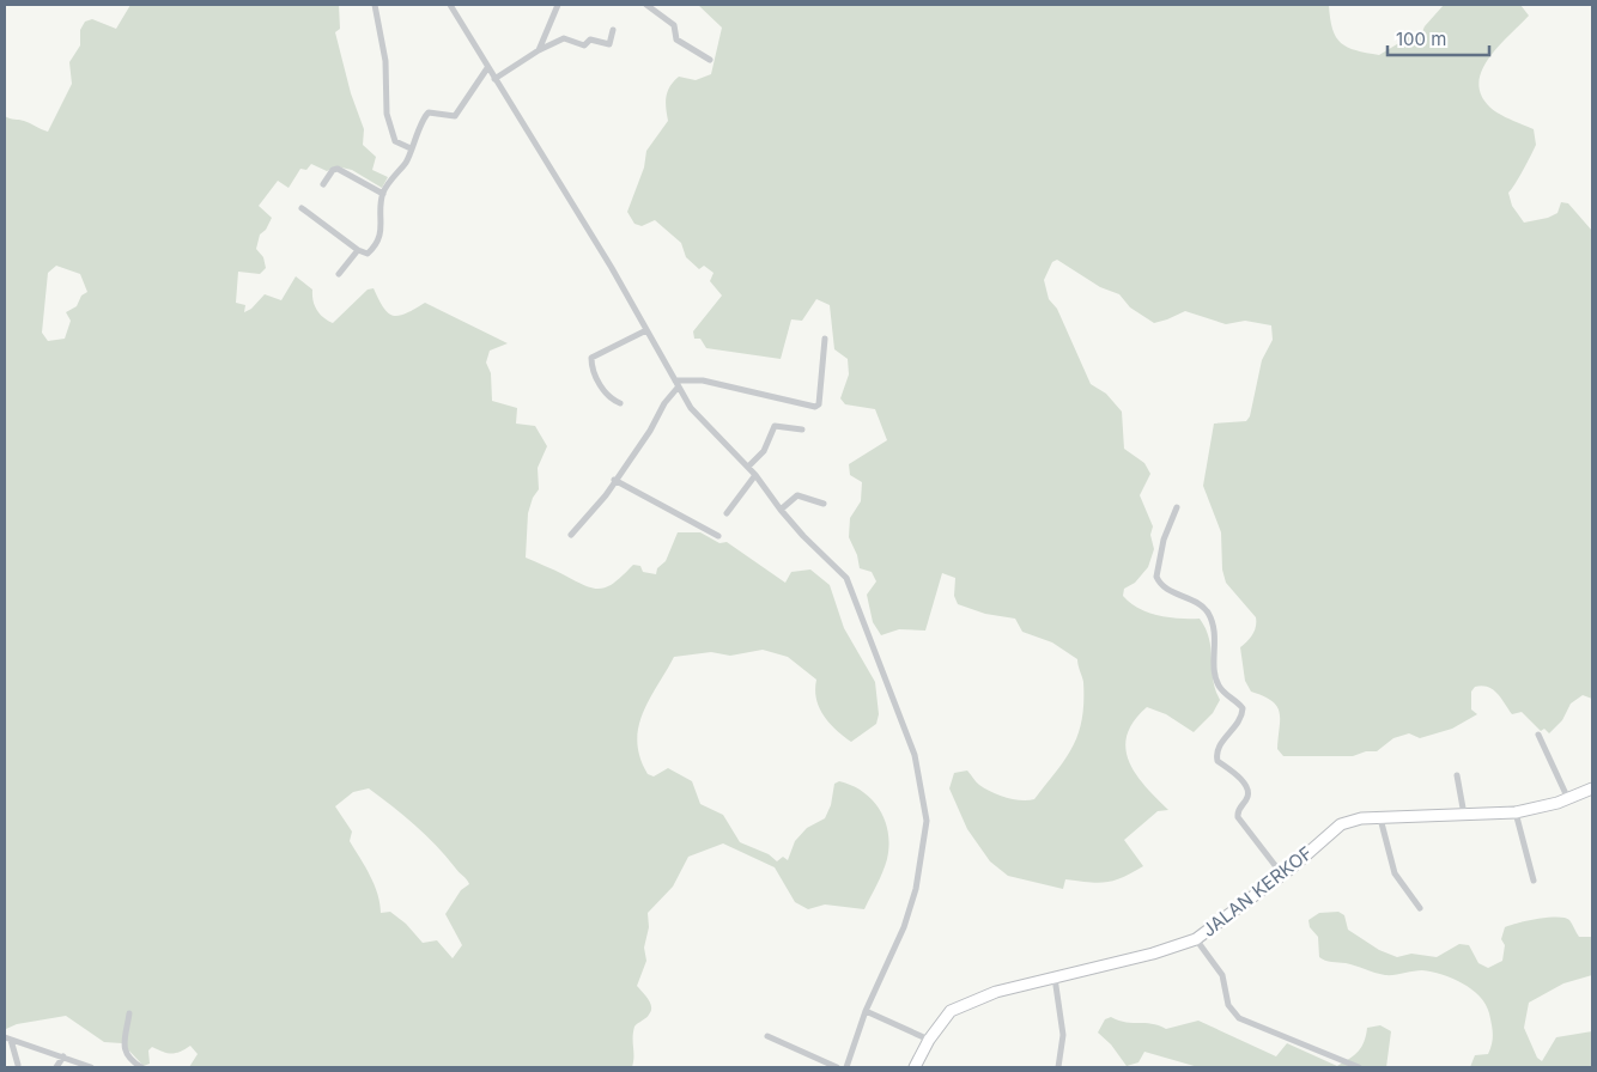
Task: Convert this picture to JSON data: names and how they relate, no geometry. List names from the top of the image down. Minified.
{"streets":{"main road":["JALAN KERKOF"]},"scale_bar":"100 m"}
